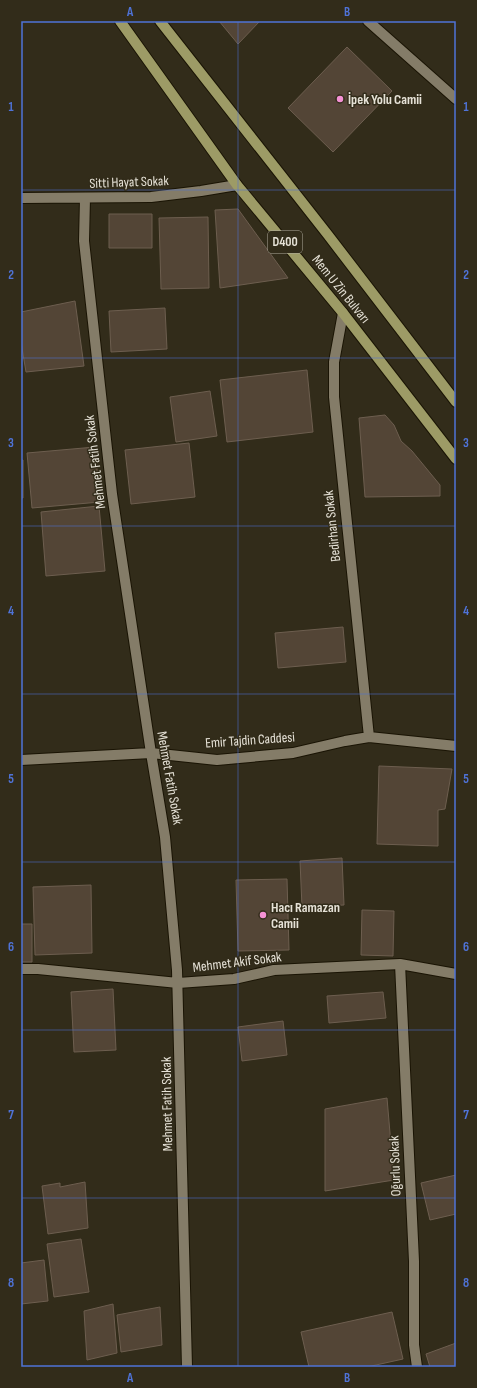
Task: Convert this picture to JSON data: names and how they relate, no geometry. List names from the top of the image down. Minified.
{"streets":{"main road":["D400","Mem U Zin Bulvarı"],"street":["Sitti Hayat Sokak","Mehmet Fatih Sokak","Bedirhan Sokak","Emir Tajdin Caddesi","Mehmet Akif Sokak","Oğurlu Sokak"]},"crossings":[["Sitti Hayat Sokak","Mem U Zin Bulvarı"],["Sitti Hayat Sokak","Mehmet Fatih Sokak"],["Mem U Zin Bulvarı","Bedirhan Sokak"],["Mehmet Fatih Sokak","Emir Tajdin Caddesi"],["Mehmet Fatih Sokak","Mehmet Akif Sokak"],["Bedirhan Sokak","Emir Tajdin Caddesi"],["Mehmet Akif Sokak","Oğurlu Sokak"]],"places":["İpek Yolu Camii","Hacı Ramazan Camii"],"grid":{"columns":["A","B"],"rows":["1","2","3","4","5","6","7","8"]}}
